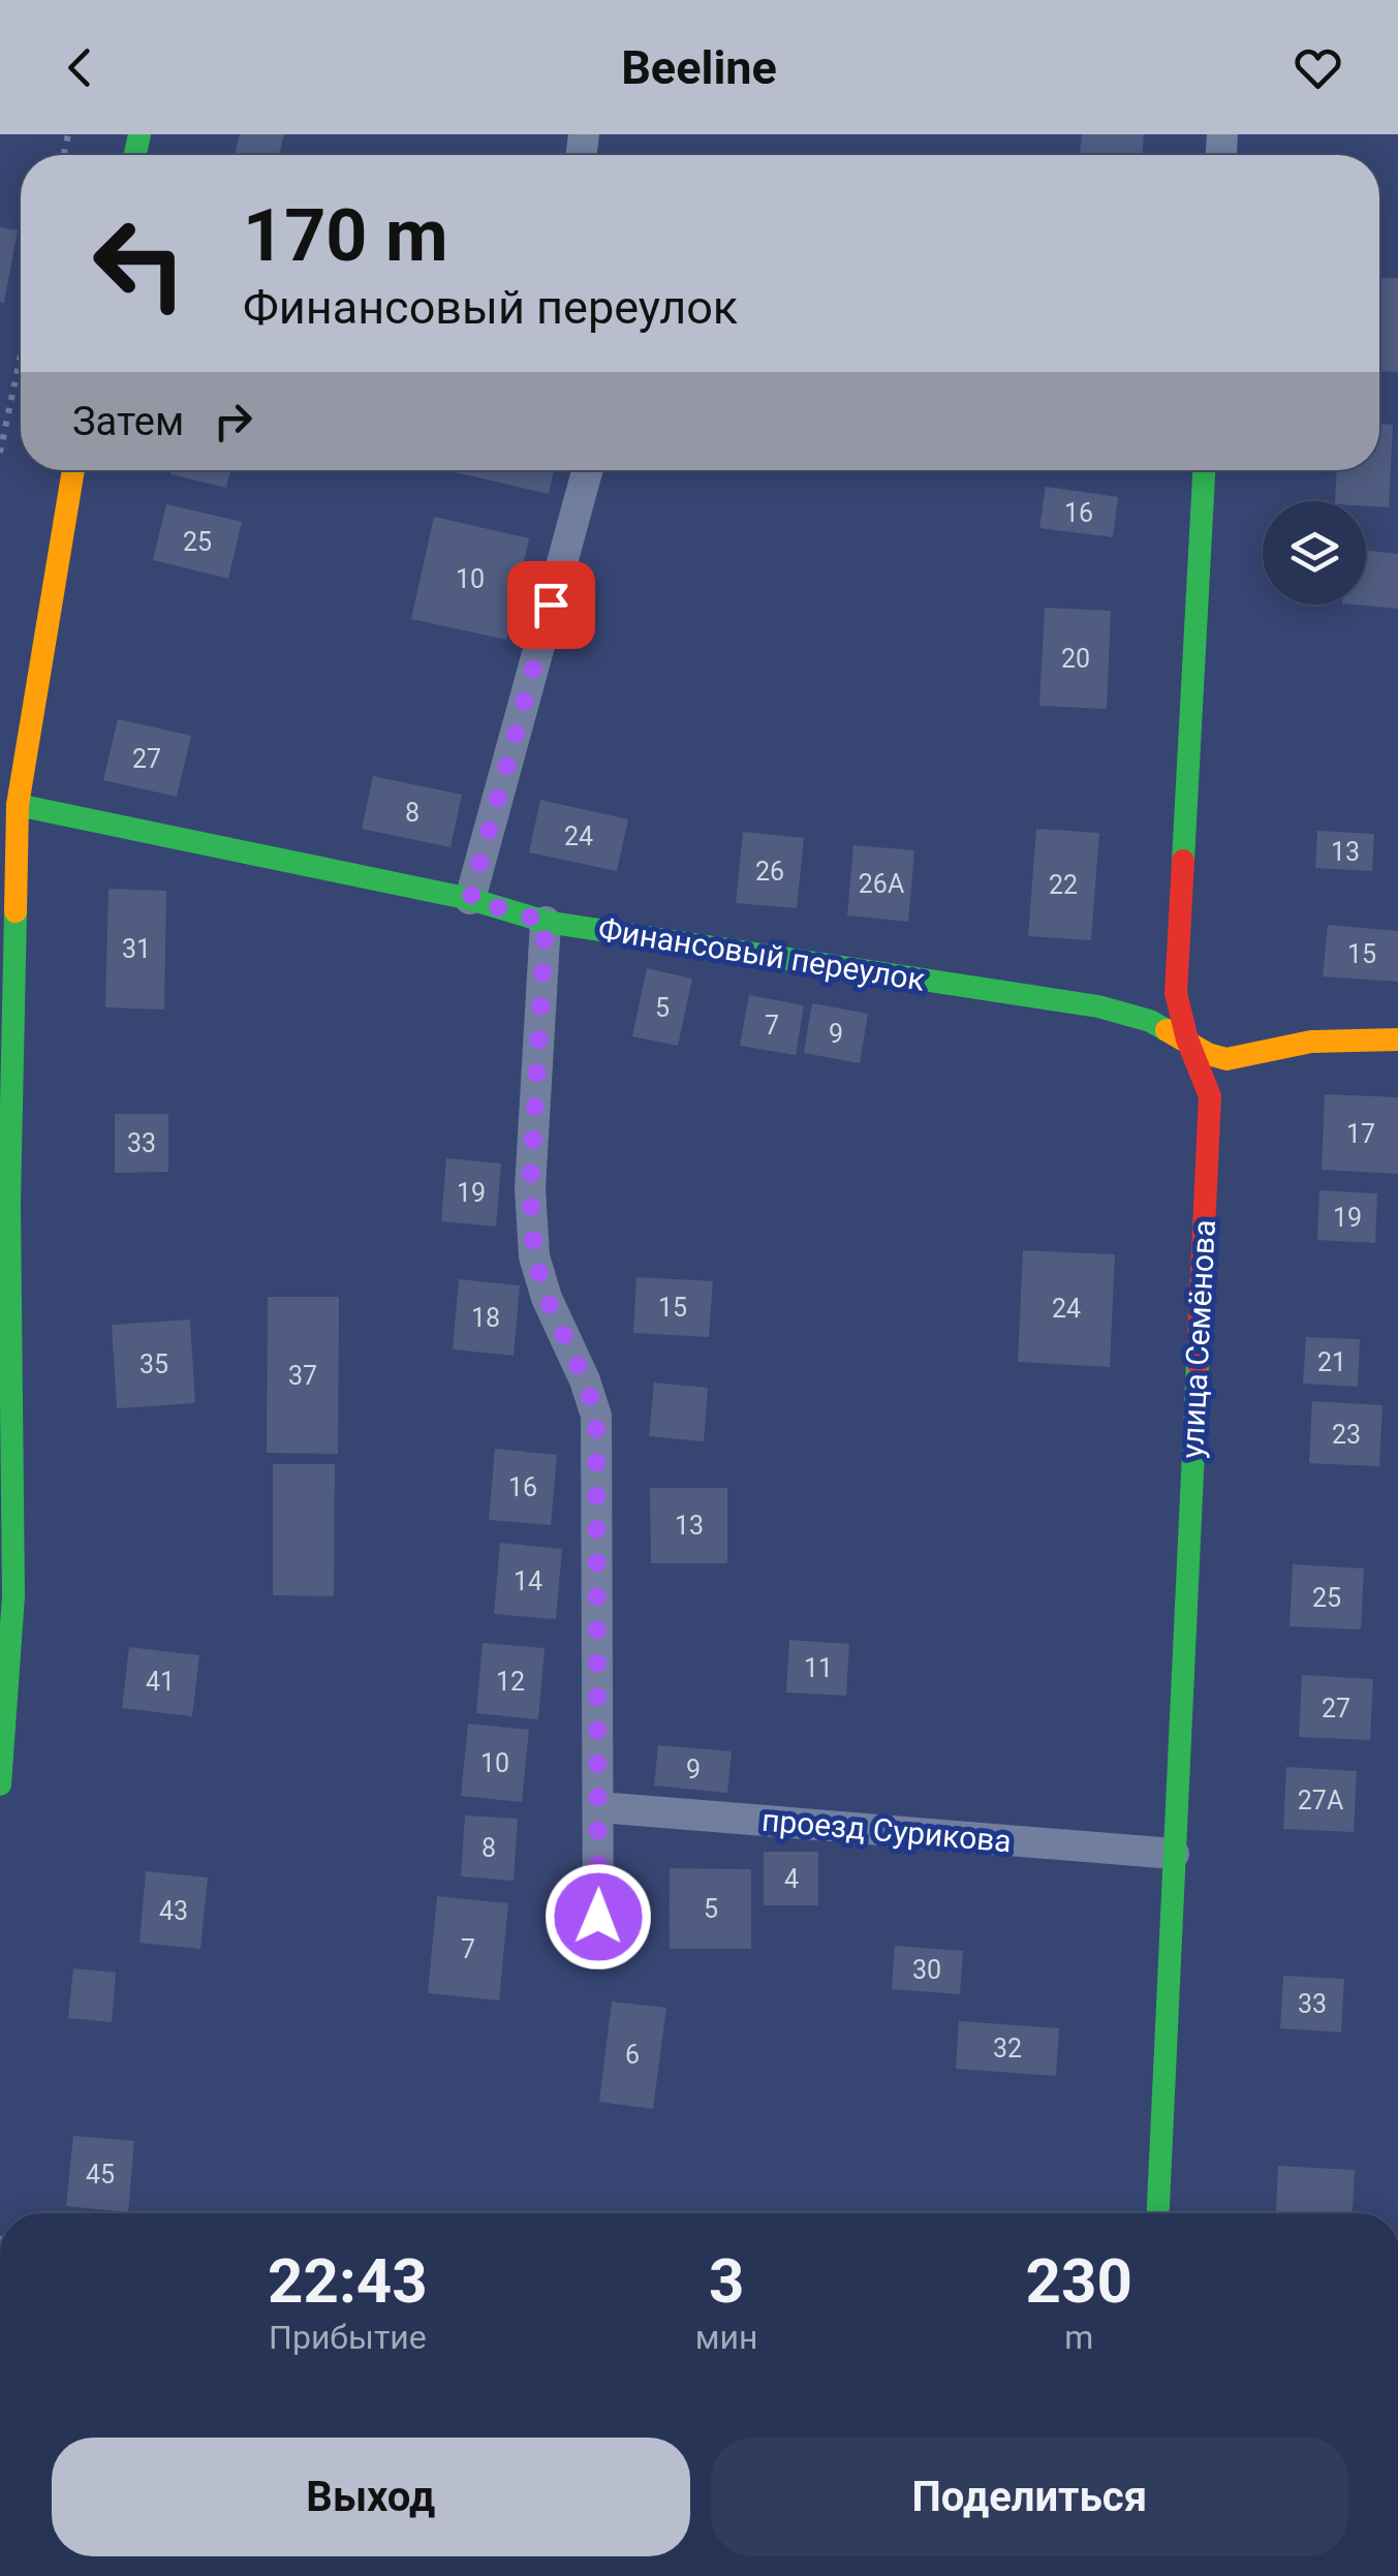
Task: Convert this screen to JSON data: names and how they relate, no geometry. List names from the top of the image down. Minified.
{"streets":{"street":["Финансовый переулок","улица Семёнова","проезд Сурикова"]},"crossings":[["Финансовый переулок","улица Семёнова"],["улица Семёнова","проезд Сурикова"]],"house_numbers":["16","25","10","20","27","8","24","13","26","26А","22","31","15","5","7","9","17","33","19","19","15","24","18","21","35","37","23","16","13","14","25","11","41","12","27","10","9","27А","8","4","5","43","7","30","33","32","6","45"],"page":{"header":"Beeline","turn":["170 m","Финансовый переулок"],"then":"Затем","eta":["22:43","Прибытие","3","мин","230","m"],"buttons":["Выход","Поделиться"]}}
